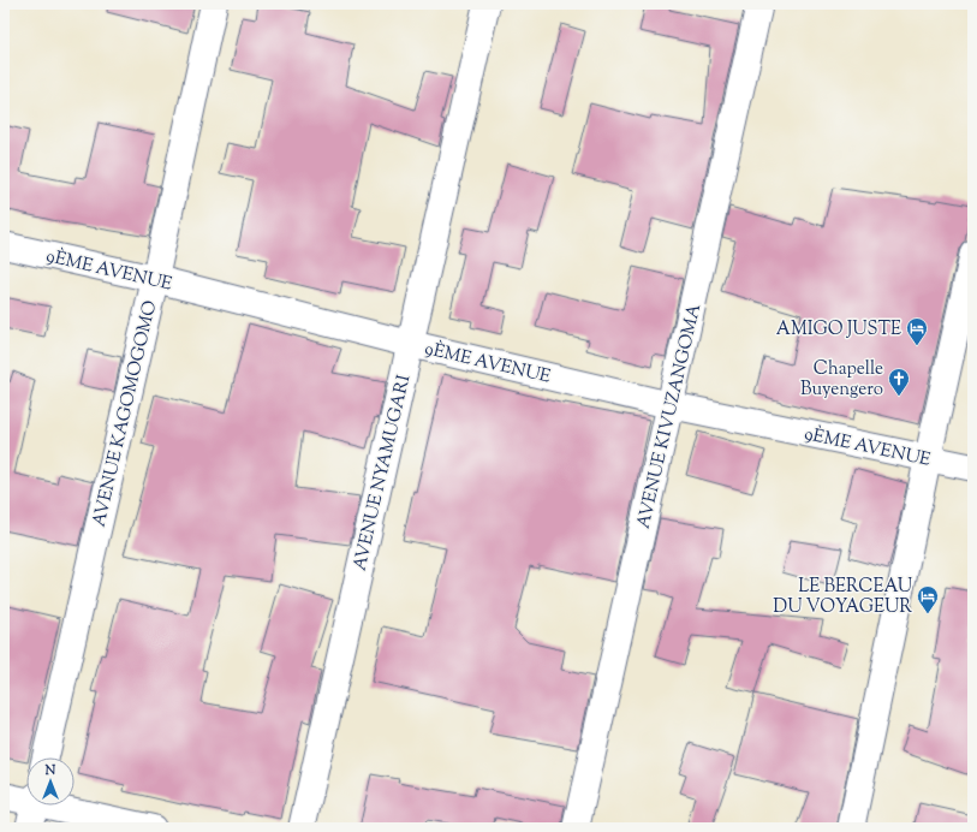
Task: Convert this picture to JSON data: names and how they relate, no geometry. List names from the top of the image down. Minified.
{"streets":{"street":["9ÈME AVENUE","AVENUE KAGOMOGOMO","AVENUE KIVUZANGOMA","AVENUE NYAMUGARI"]},"crossings":[["9ÈME AVENUE","AVENUE KAGOMOGOMO"],["9ÈME AVENUE","AVENUE KIVUZANGOMA"],["9ÈME AVENUE","AVENUE NYAMUGARI"]],"places":{"hotel":["AMIGO JUSTE","LE BERCEAU DU VOYAGEUR"],"church":["Chapelle Buyengero"]},"north":"top"}
